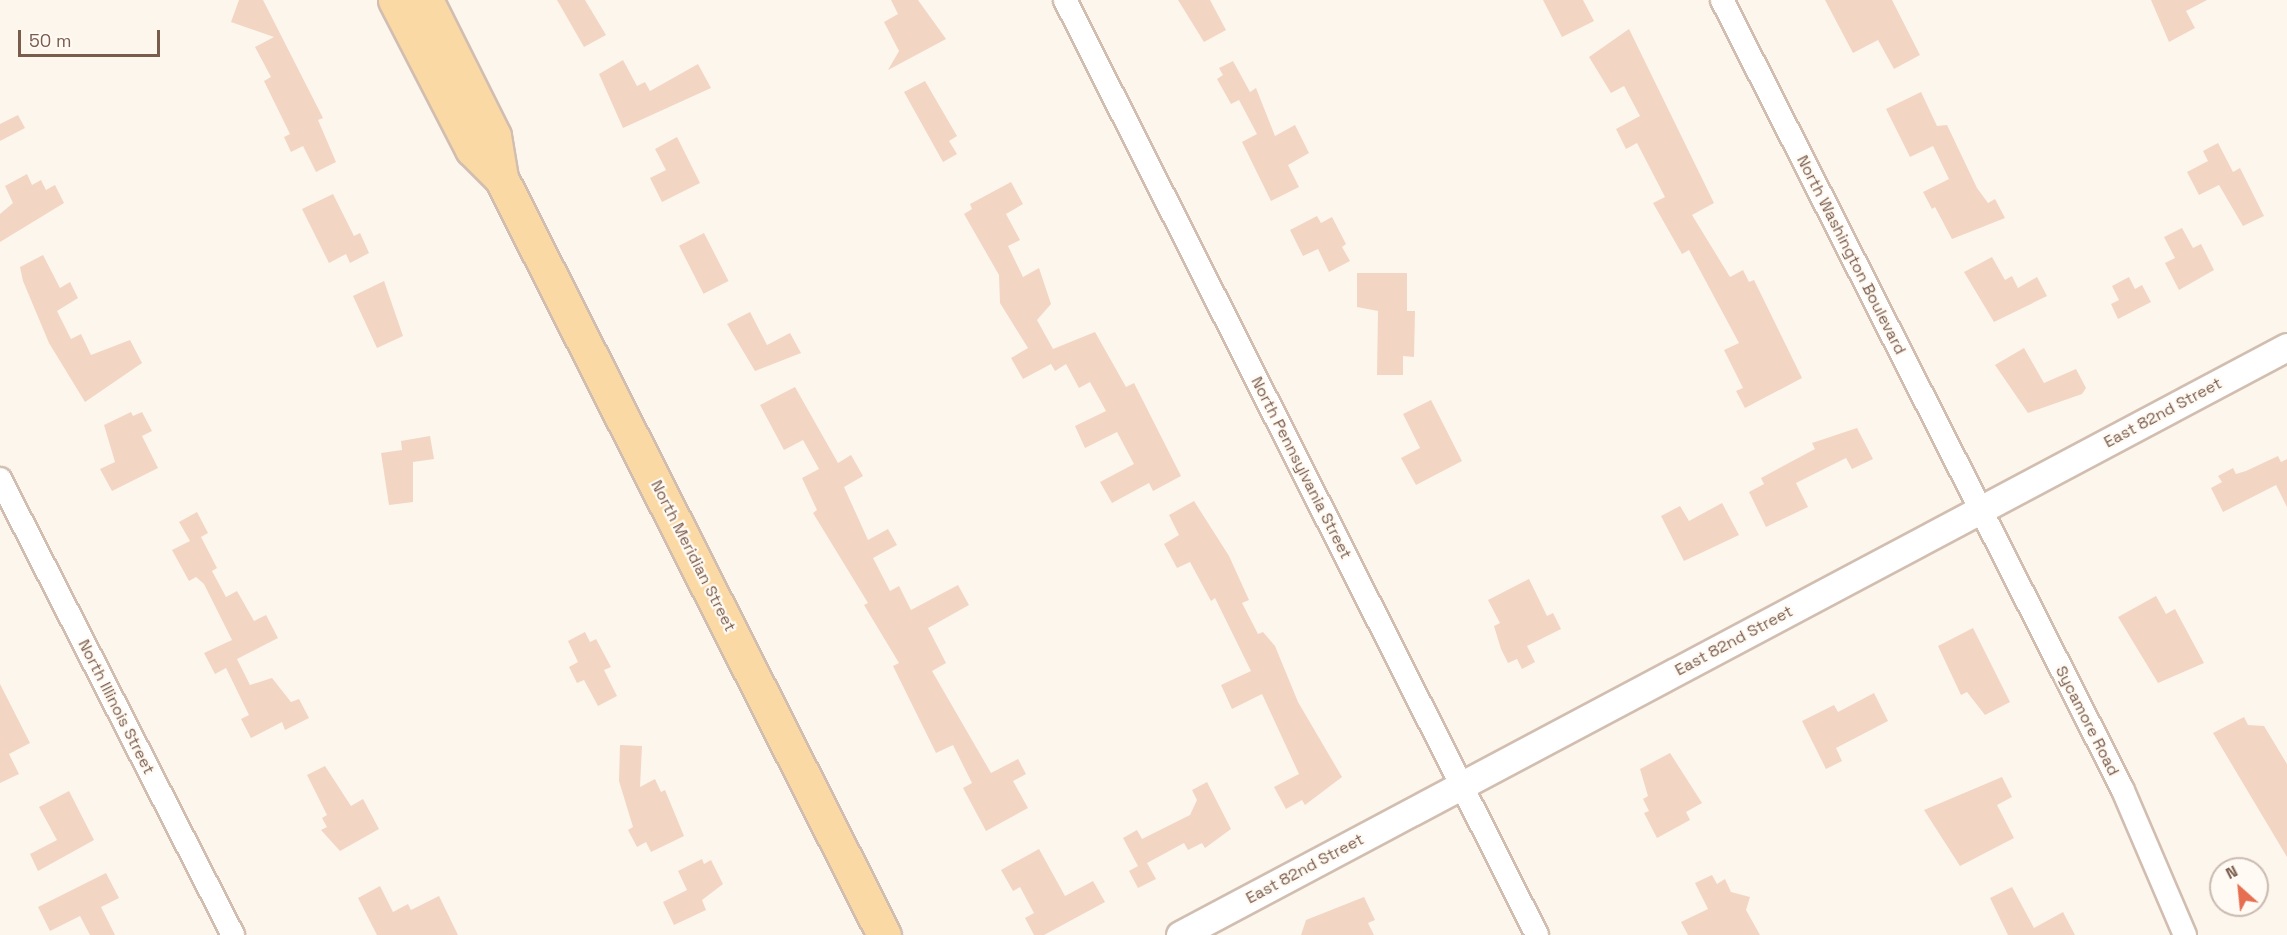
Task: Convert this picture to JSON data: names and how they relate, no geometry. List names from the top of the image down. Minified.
{"streets":{"main road":["North Meridian Street"],"street":["North Washington Boulevard","East 82nd Street","North Pennsylvania Street","North Illinois Street","Sycamore Road"]},"crossings":[["North Washington Boulevard","East 82nd Street"],["North Washington Boulevard","Sycamore Road"],["East 82nd Street","North Pennsylvania Street"],["East 82nd Street","Sycamore Road"]],"scale_bar":"50 m","north":"top left"}
